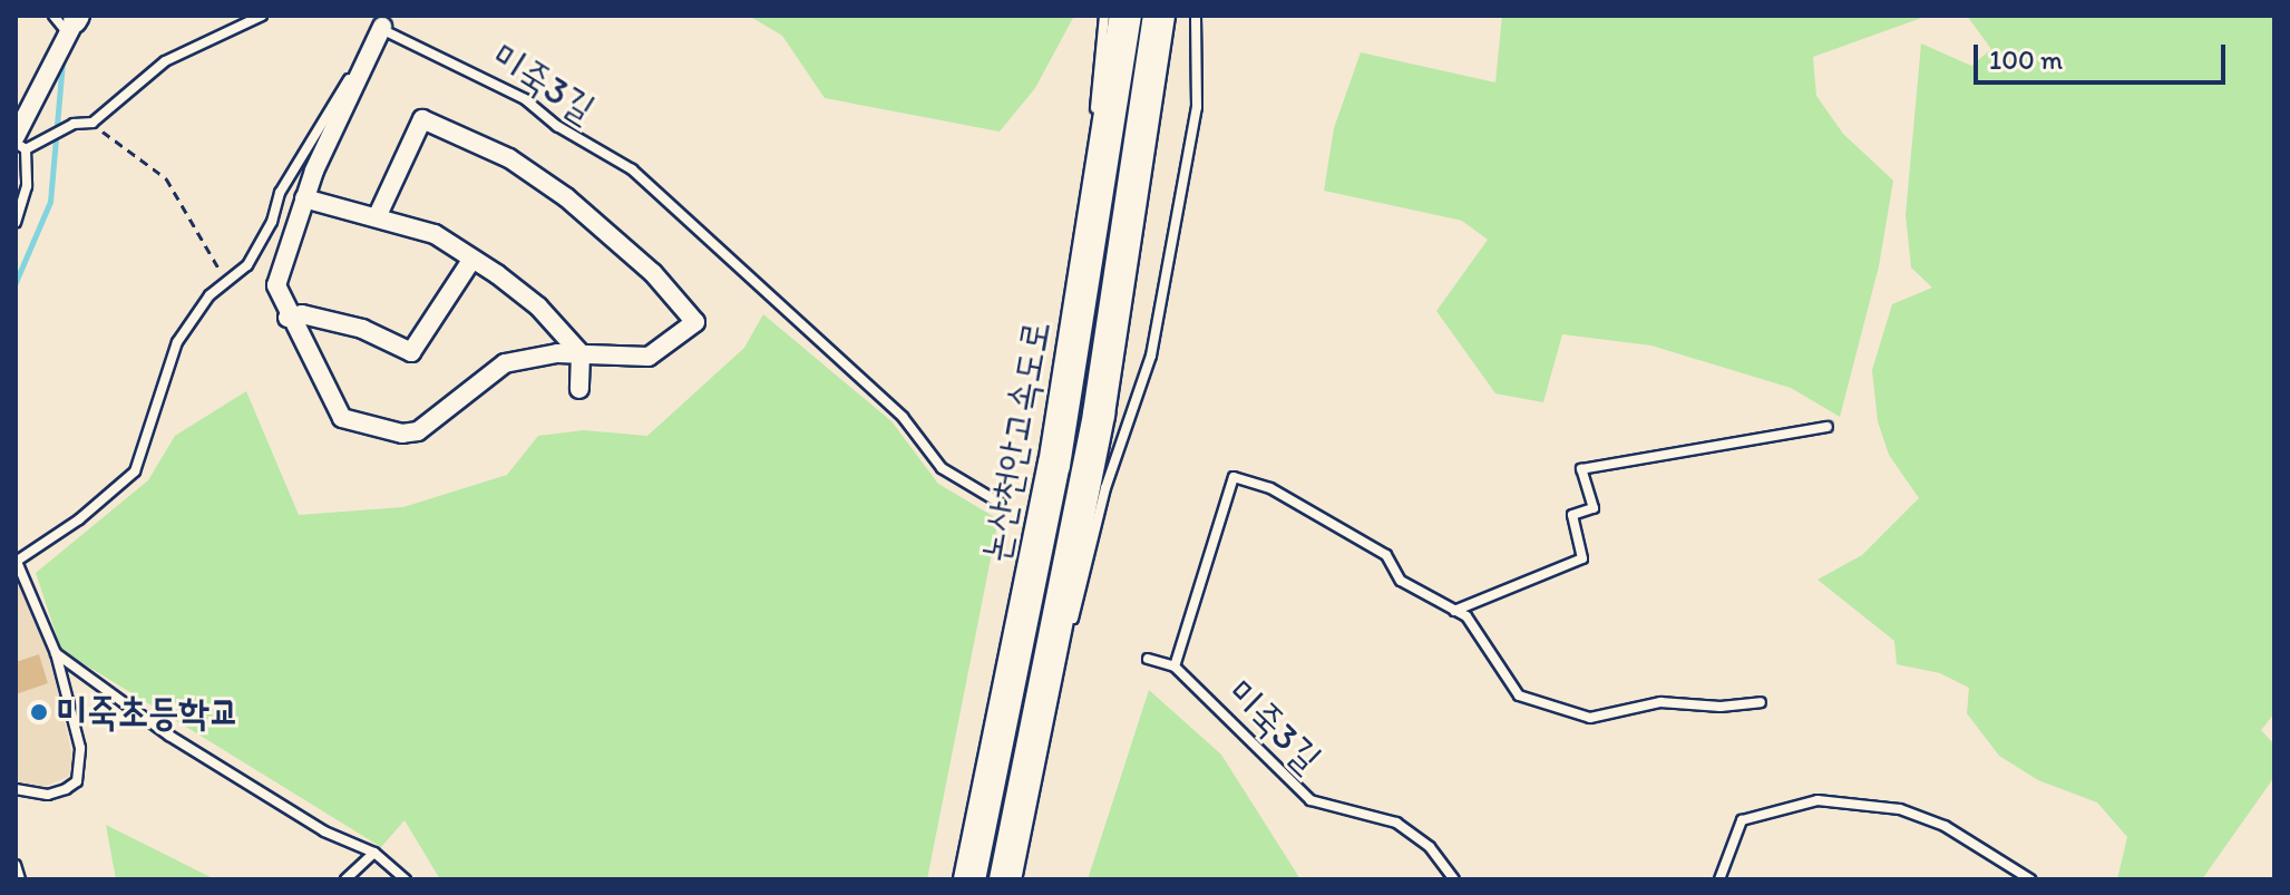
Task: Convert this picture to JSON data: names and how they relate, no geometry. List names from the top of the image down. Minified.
{"streets":{"highway":["논산천안고속도로"],"lane":["미죽3길"]},"places":["미죽초등학교"],"scale_bar":"100 m"}
